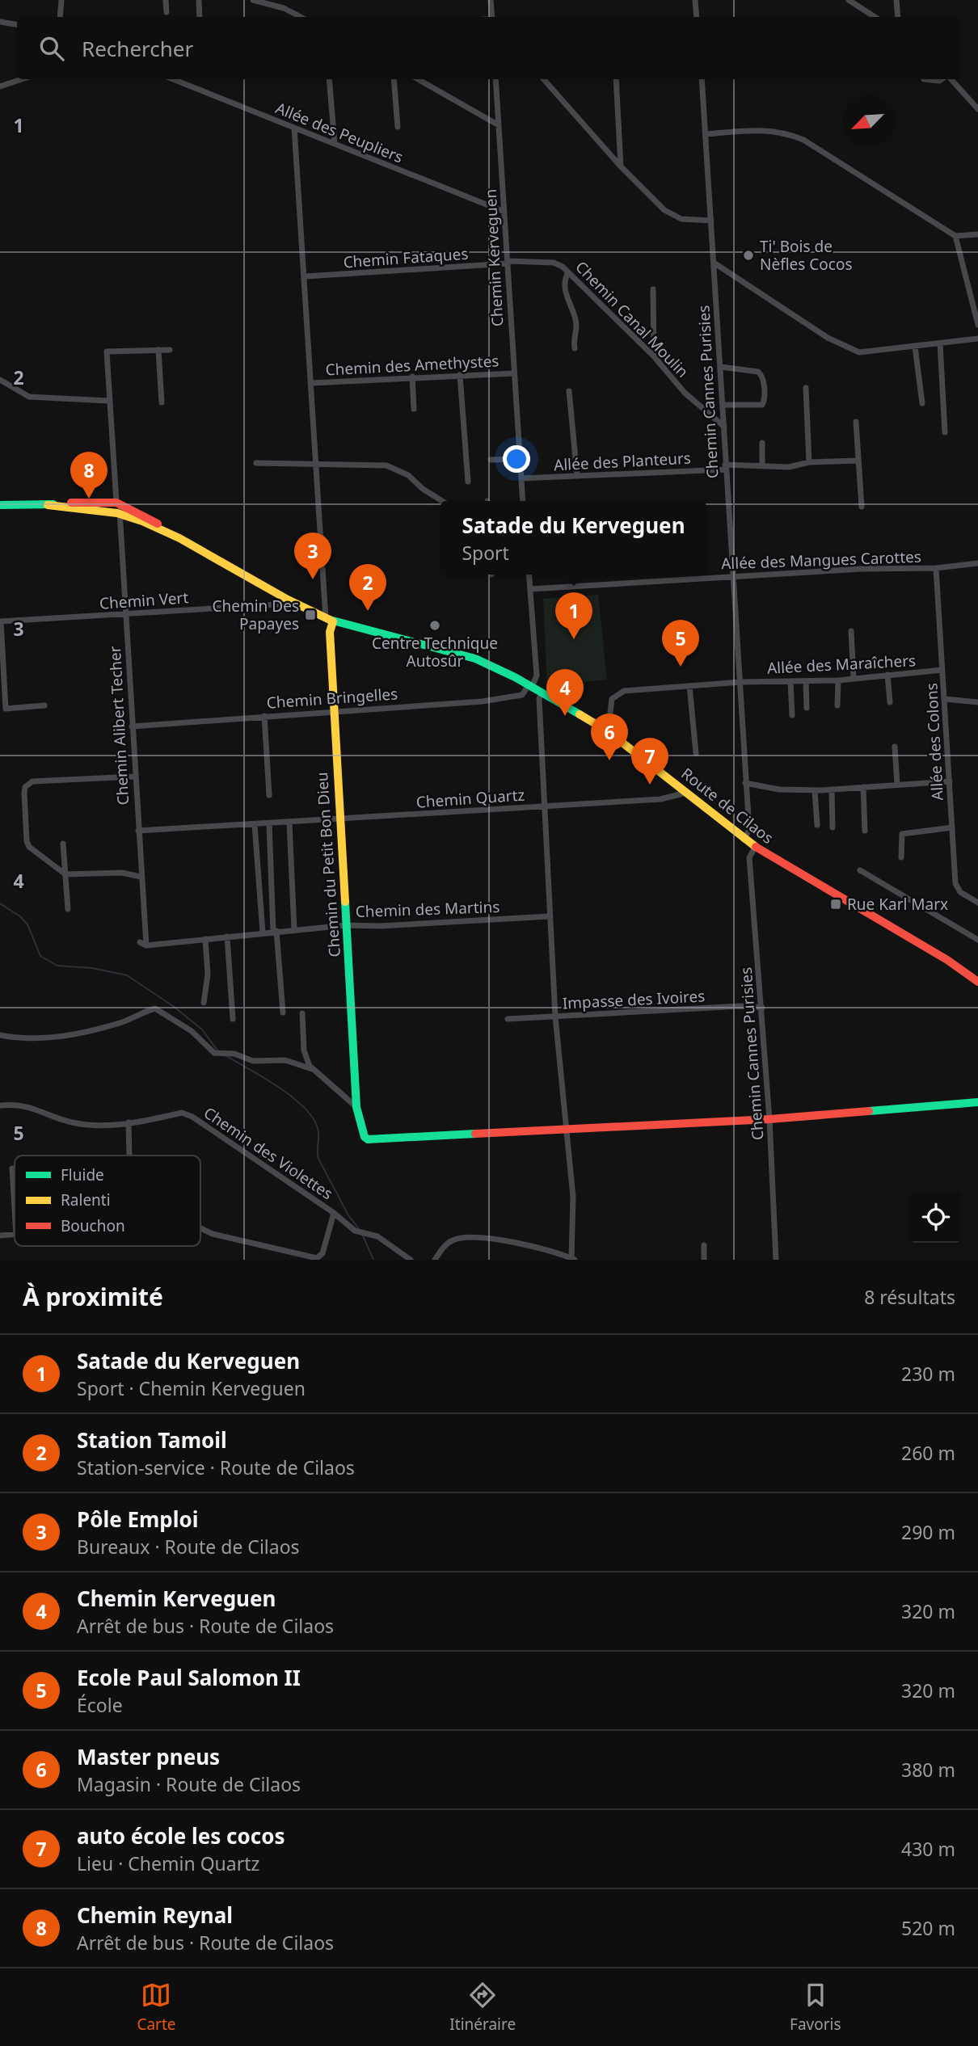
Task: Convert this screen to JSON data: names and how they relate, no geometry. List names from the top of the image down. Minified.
{"streets":{"main road":["Route de Cilaos","Chemin du Petit Bon Dieu"],"street":["Allée des Peupliers","Chemin Fataques","Chemin Kerveguen","Chemin Canal Moulin","Chemin des Amethystes","Chemin Cannes Purisies","Allée des Planteurs","Allée des Mangues Carottes","Chemin Vert","Allée des Maraîchers","Chemin Bringelles","Chemin Alibert Techer","Allée des Colons","Chemin Quartz","Chemin des Martins","Impasse des Ivoires","Chemin des Violettes"]},"crossings":[["Allée des Peupliers","Chemin Kerveguen"],["Chemin Fataques","Chemin Kerveguen"],["Chemin Fataques","Chemin Canal Moulin"],["Chemin Kerveguen","Chemin Canal Moulin"],["Chemin Kerveguen","Chemin des Amethystes"],["Chemin Kerveguen","Allée des Planteurs"],["Chemin Canal Moulin","Chemin Cannes Purisies"],["Chemin Cannes Purisies","Allée des Planteurs"],["Chemin Cannes Purisies","Allée des Mangues Carottes"],["Chemin Cannes Purisies","Allée des Maraîchers"],["Chemin Cannes Purisies","Route de Cilaos"],["Chemin Cannes Purisies","Impasse des Ivoires"],["Allée des Mangues Carottes","Allée des Colons"],["Chemin Vert","Chemin Alibert Techer"],["Chemin Vert","Route de Cilaos"],["Allée des Maraîchers","Allée des Colons"],["Allée des Maraîchers","Route de Cilaos"],["Chemin Bringelles","Chemin Alibert Techer"],["Chemin Bringelles","Route de Cilaos"],["Chemin Bringelles","Chemin du Petit Bon Dieu"],["Chemin Alibert Techer","Chemin Quartz"],["Chemin Alibert Techer","Route de Cilaos"],["Chemin Alibert Techer","Chemin des Martins"],["Chemin Quartz","Route de Cilaos"],["Chemin Quartz","Chemin du Petit Bon Dieu"],["Route de Cilaos","Chemin du Petit Bon Dieu"],["Chemin du Petit Bon Dieu","Chemin des Martins"]],"places":{"other":["Ti' Bois de Nèfles Cocos","Centre Technique Autosûr"],"transit":["Chemin Des Papayes","Rue Karl Marx"]},"legend":["Fluide","Ralenti","Bouchon"],"north":"bottom left","page":{"search":"Rechercher","pins":["8","3","2","1","5","4","6","7"],"popup":["Satade du Kerveguen","Sport"],"heading":["À proximité","8 résultats"],"list":[{"mark":"1","name":"Satade du Kerveguen","note":"Sport · Chemin Kerveguen","value":"230 m"},{"mark":"2","name":"Station Tamoil","note":"Station-service · Route de Cilaos","value":"260 m"},{"mark":"3","name":"Pôle Emploi","note":"Bureaux · Route de Cilaos","value":"290 m"},{"mark":"4","name":"Chemin Kerveguen","note":"Arrêt de bus · Route de Cilaos","value":"320 m"},{"mark":"5","name":"Ecole Paul Salomon II","note":"École","value":"320 m"},{"mark":"6","name":"Master pneus","note":"Magasin · Route de Cilaos","value":"380 m"},{"mark":"7","name":"auto école les cocos","note":"Lieu · Chemin Quartz","value":"430 m"},{"mark":"8","name":"Chemin Reynal","note":"Arrêt de bus · Route de Cilaos","value":"520 m"}],"nav":["Carte","Itinéraire","Favoris"]},"grid":{"rows":["1","2","3","4","5"]}}
